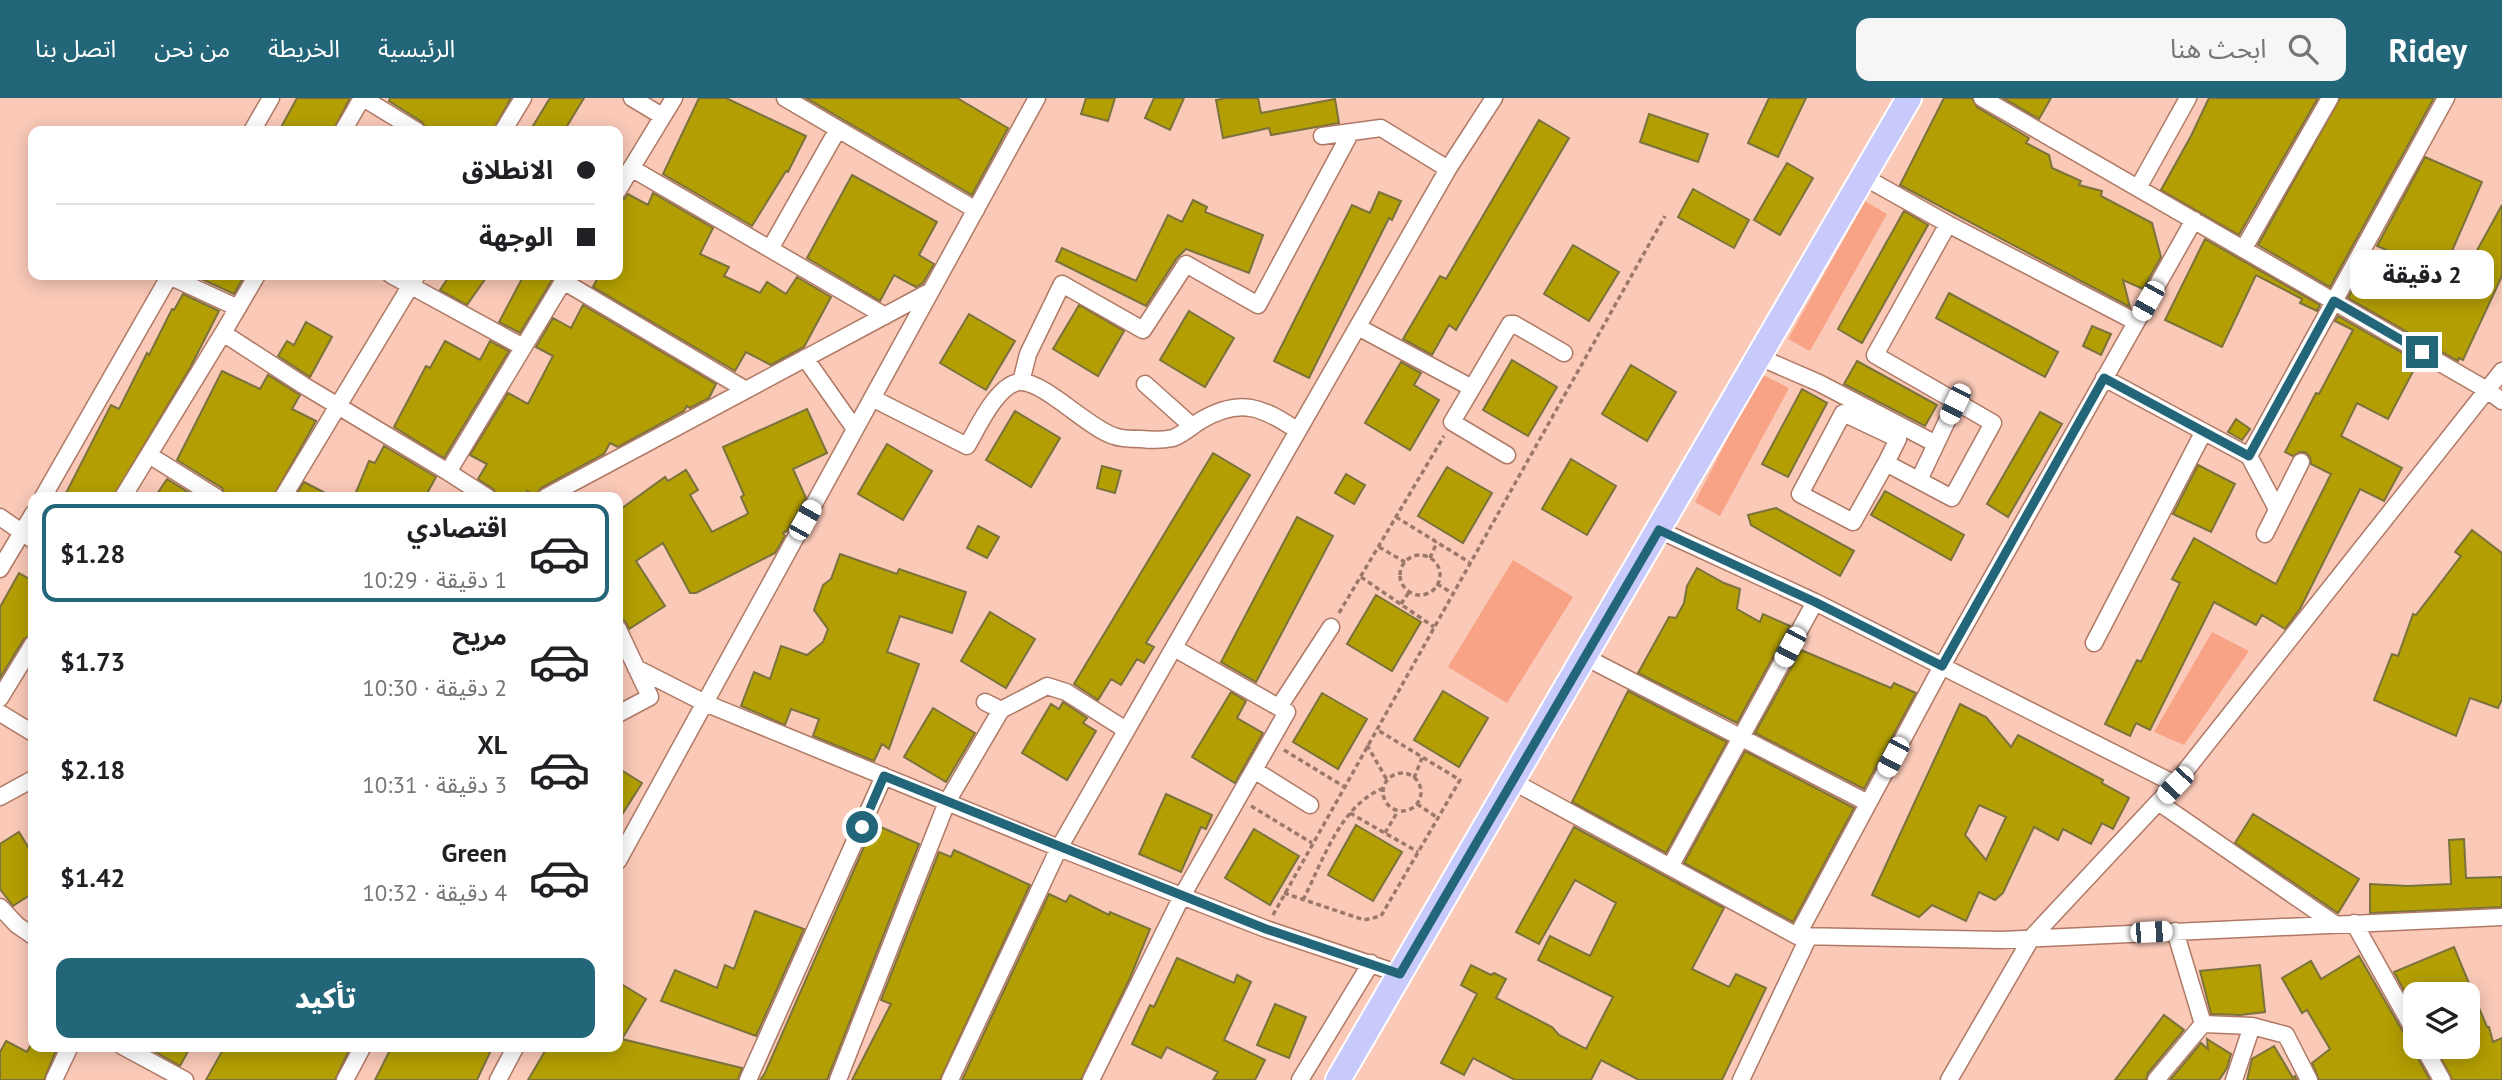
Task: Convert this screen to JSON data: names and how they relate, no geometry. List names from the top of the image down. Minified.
{"page":{"header":"Ridey","search":"ابحث هنا","nav":["الرئيسية","الخريطة","من نحن","اتصل بنا"],"banner":["الانطلاق","الوجهة"],"bubble":"2 دقيقة","list":[{"name":"اقتصادي","note":"1 دقيقة · 10:29","value":"$1.28"},{"name":"مريح","note":"2 دقيقة · 10:30","value":"$1.73"},{"name":"XL","note":"3 دقيقة · 10:31","value":"$2.18"},{"name":"Green","note":"4 دقيقة · 10:32","value":"$1.42"}],"buttons":"تأكيد"}}
